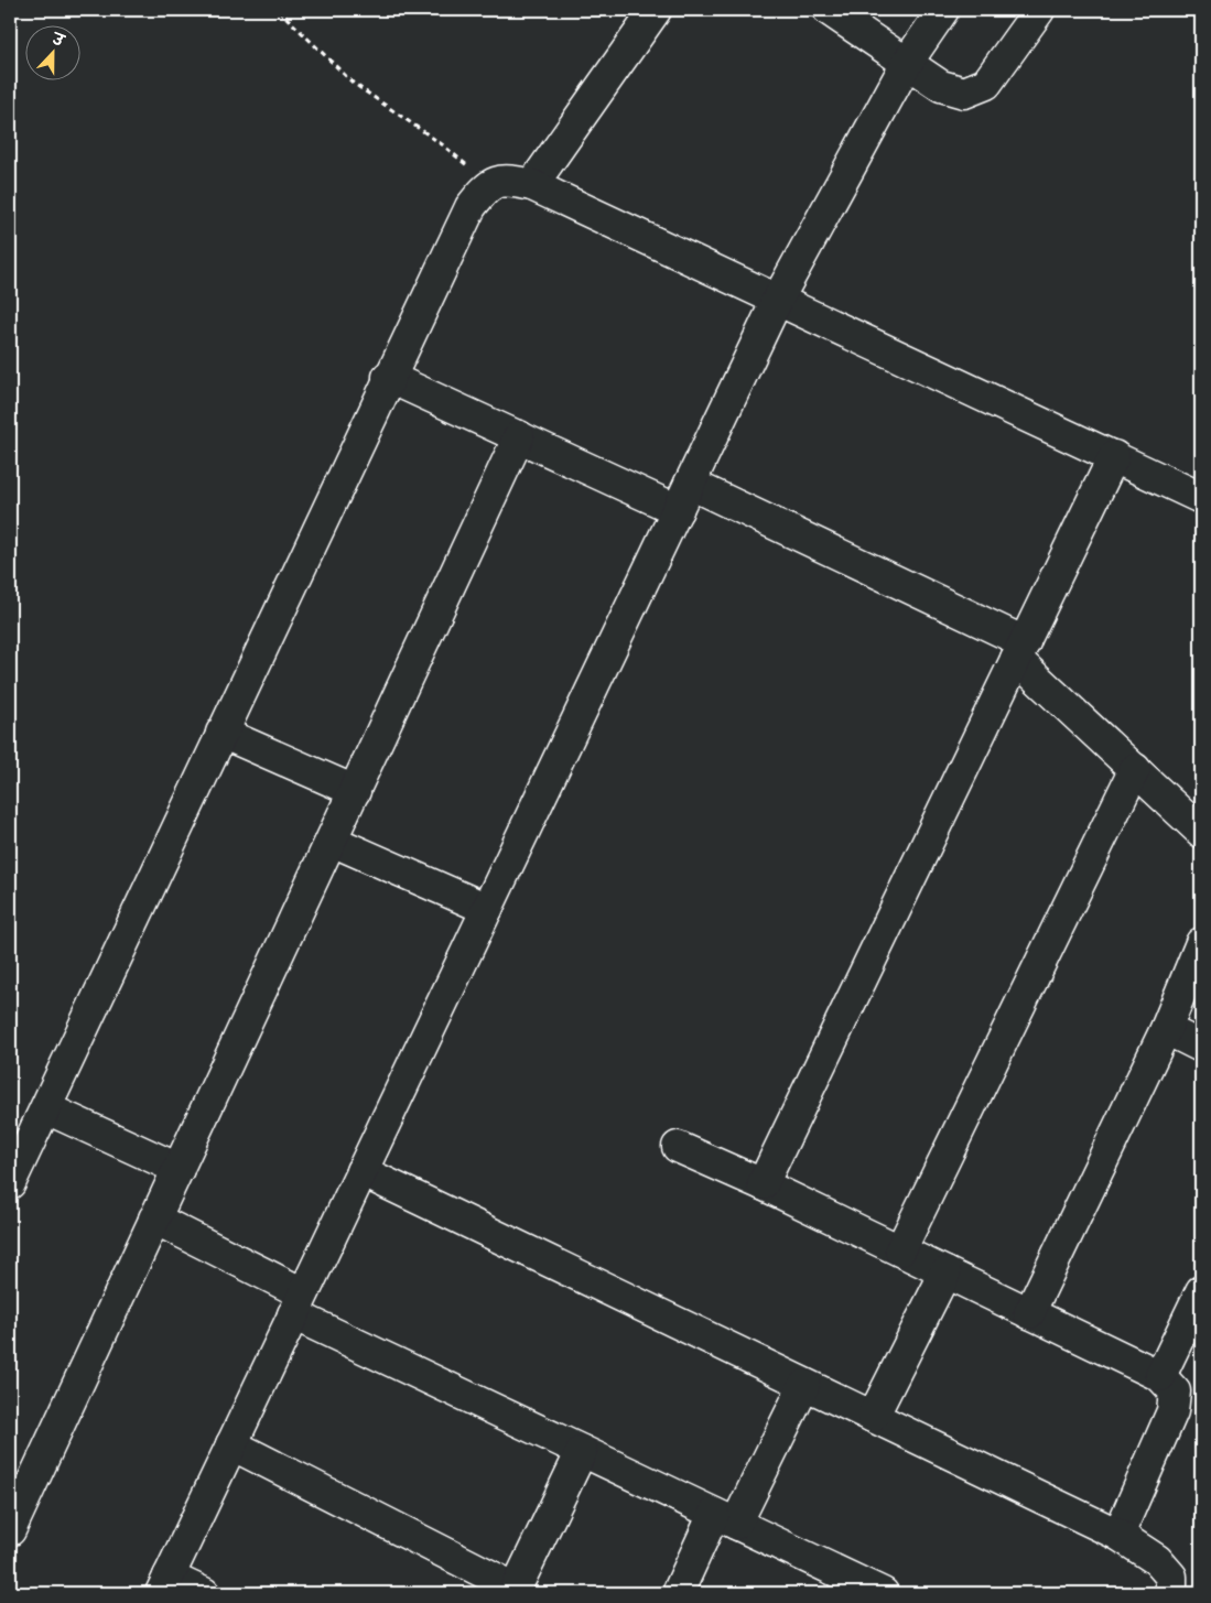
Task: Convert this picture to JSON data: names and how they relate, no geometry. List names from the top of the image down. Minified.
{"north":"top"}
